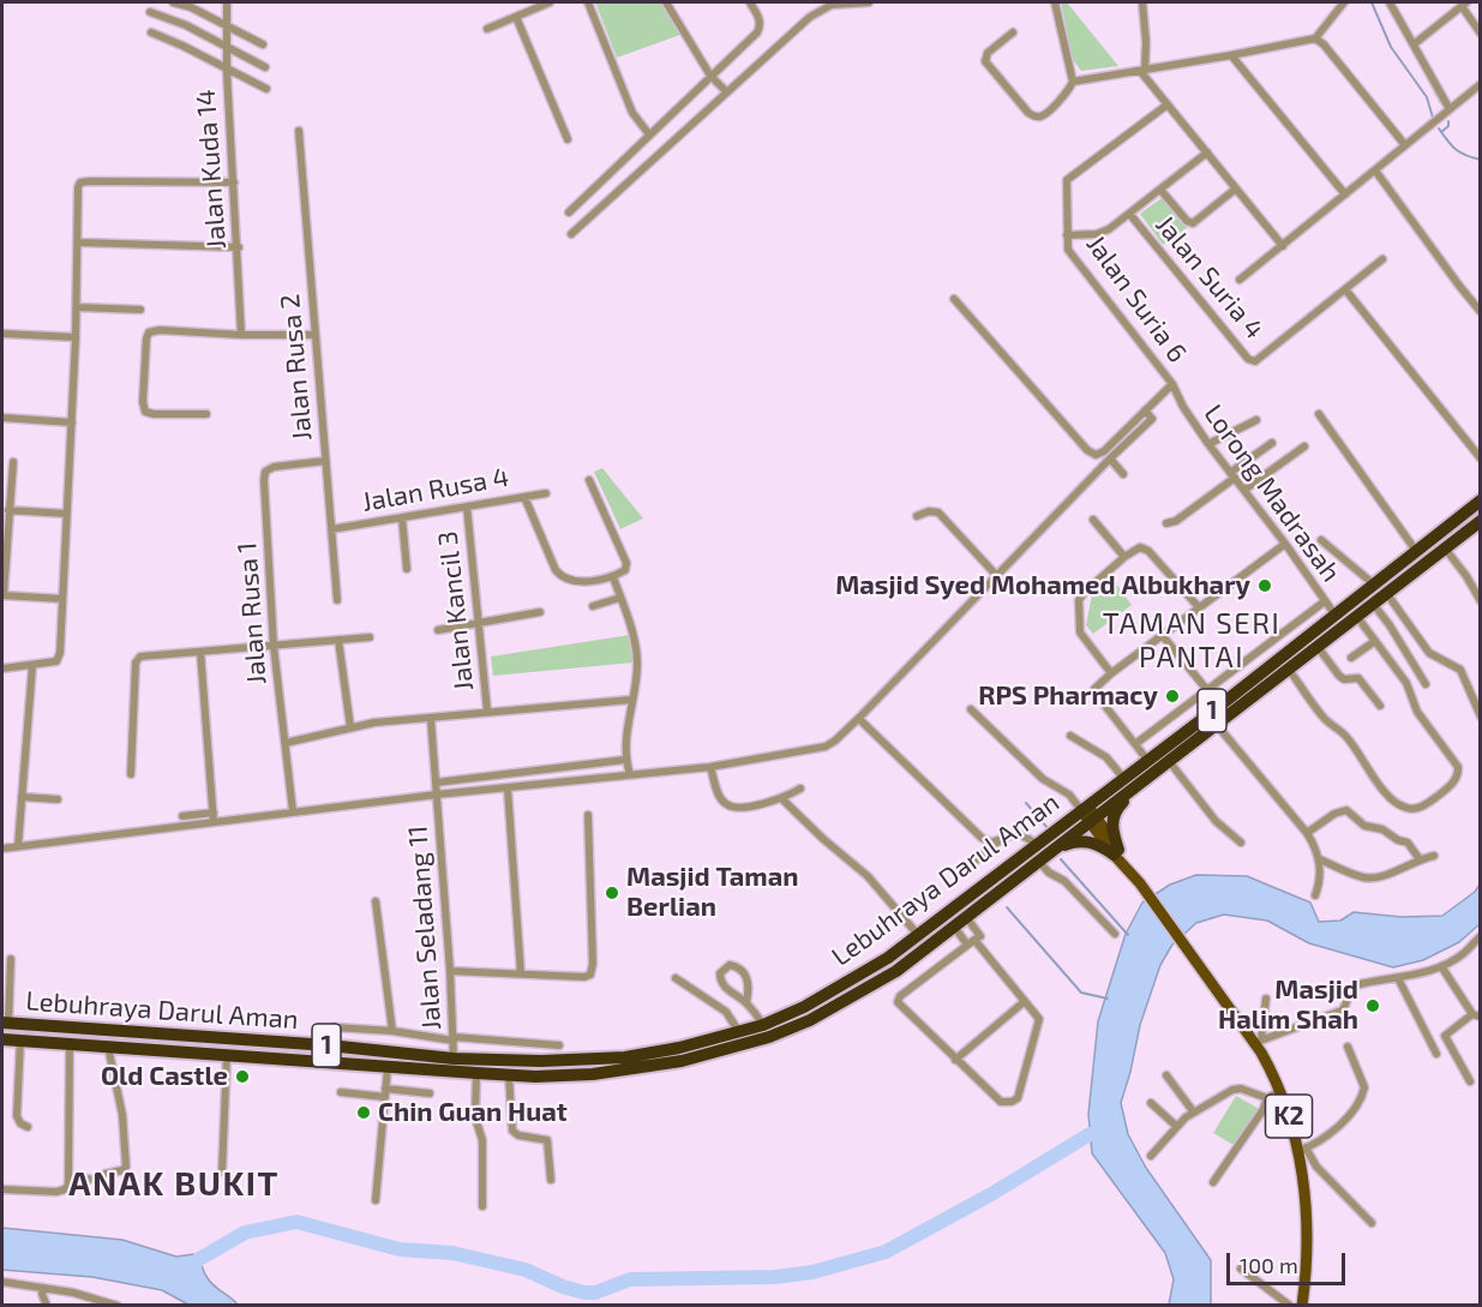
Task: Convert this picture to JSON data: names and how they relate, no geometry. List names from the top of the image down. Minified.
{"streets":{"highway":["1","Lebuhraya Darul Aman"],"main road":["K2"],"street":["Jalan Kuda 14","Jalan Suria 4","Jalan Suria 6","Jalan Rusa 2","Jalan Rusa 4","Lorong Madrasah","Jalan Kancil 3","Jalan Rusa 1","Jalan Seladang 11"]},"crossings":[["Jalan Suria 6","Lorong Madrasah"],["Jalan Rusa 2","Jalan Rusa 4"],["Jalan Rusa 2","Jalan Rusa 1"],["Jalan Rusa 4","Jalan Kancil 3"],["Lorong Madrasah","Lebuhraya Darul Aman"],["Lebuhraya Darul Aman","Jalan Seladang 11"],["Lebuhraya Darul Aman","K2"]],"districts":["TAMAN SERI PANTAI","ANAK BUKIT"],"places":["Masjid Syed Mohamed Albukhary","RPS Pharmacy","Masjid Taman Berlian","Masjid Halim Shah","Old Castle","Chin Guan Huat"],"scale_bar":"100 m"}
